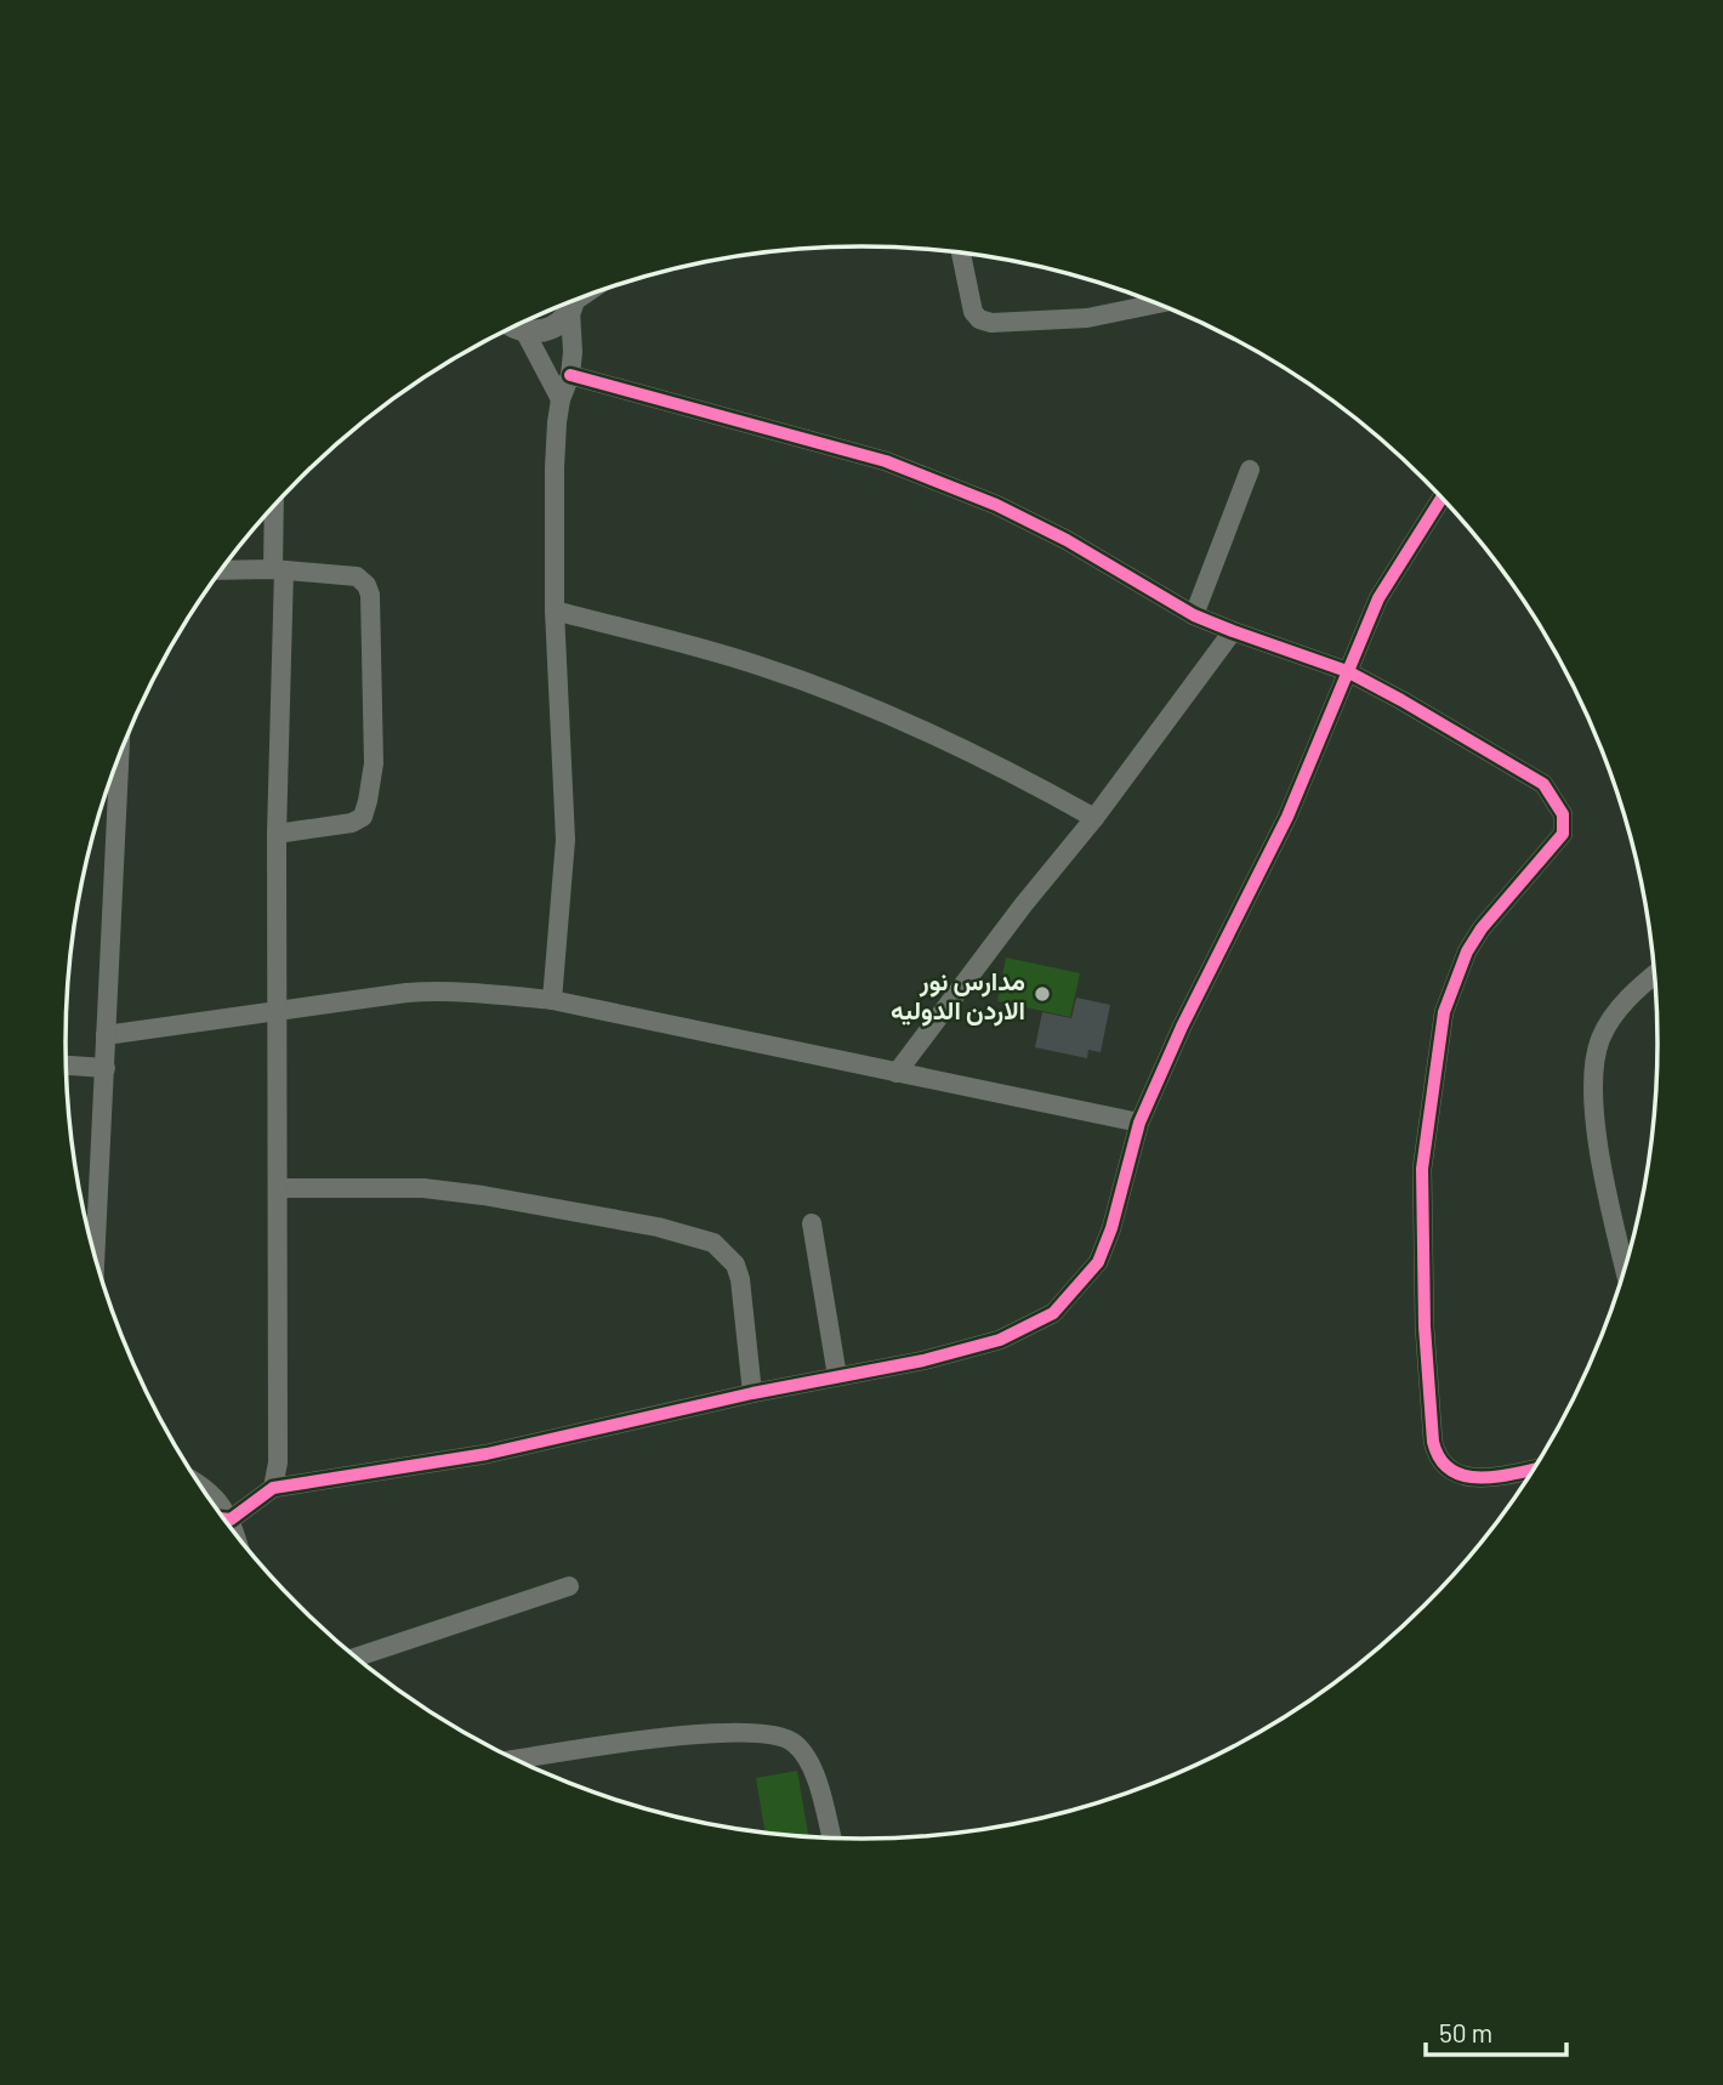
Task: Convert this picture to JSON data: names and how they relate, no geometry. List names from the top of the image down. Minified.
{"places":["مدارس نور الاردن الدوليه"],"scale_bar":"50 m"}
